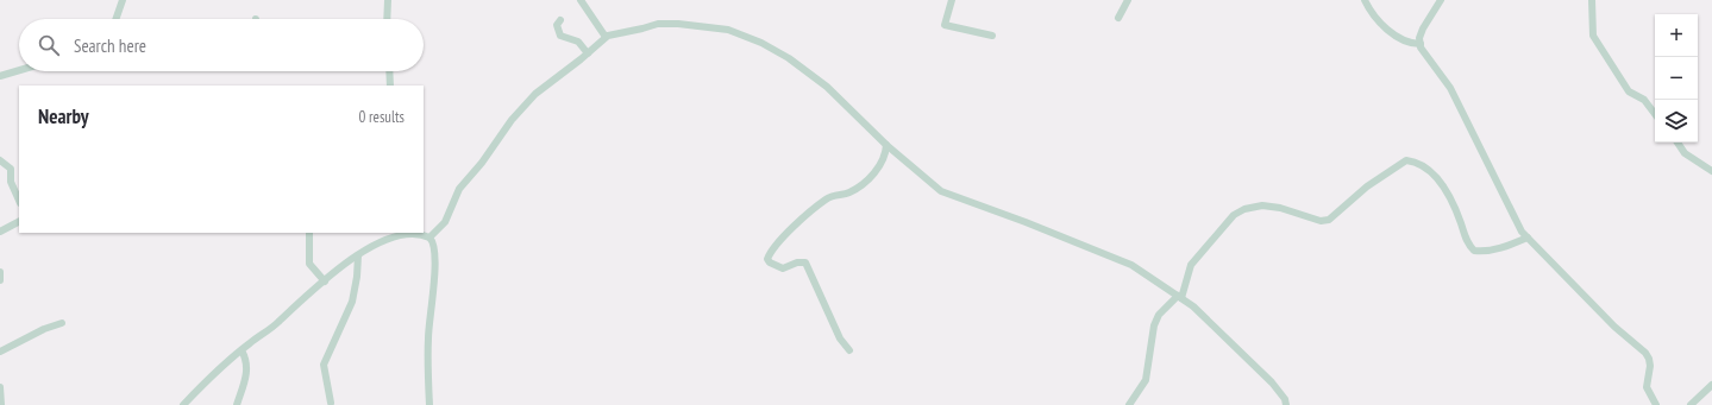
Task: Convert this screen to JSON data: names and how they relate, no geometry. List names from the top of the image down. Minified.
{"page":{"map_buttons":["+","−"],"search":"Search here","heading":["Nearby","0 results"]}}
